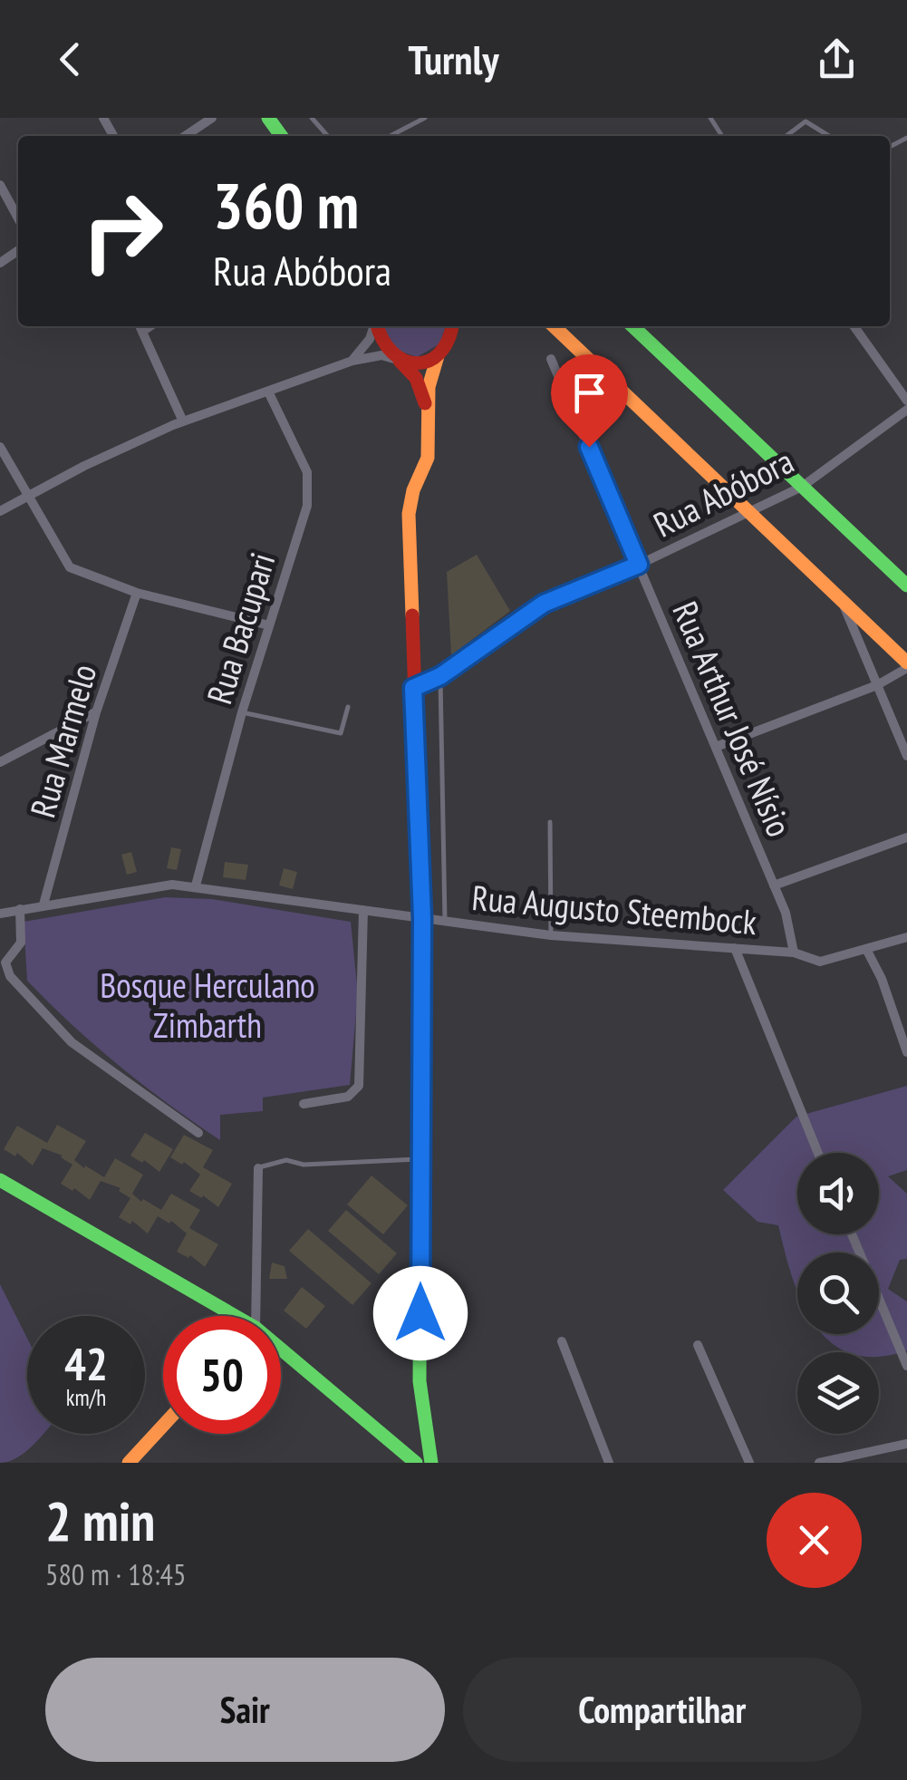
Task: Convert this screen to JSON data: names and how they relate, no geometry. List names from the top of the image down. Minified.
{"streets":{"street":["Rua Abóbora","Rua Bacupari","Rua Arthur José Nísio","Rua Marmelo","Rua Augusto Steembock"]},"crossings":[["Rua Abóbora","Rua Arthur José Nísio"],["Rua Bacupari","Rua Augusto Steembock"],["Rua Arthur José Nísio","Rua Augusto Steembock"],["Rua Marmelo","Rua Augusto Steembock"]],"parks":["Bosque Herculano Zimbarth"],"page":{"header":"Turnly","turn":["360 m","Rua Abóbora"],"speed":"42 km/h","limit":"50","heading":["2 min","580 m · 18:45"],"buttons":["Sair","Compartilhar"]}}
